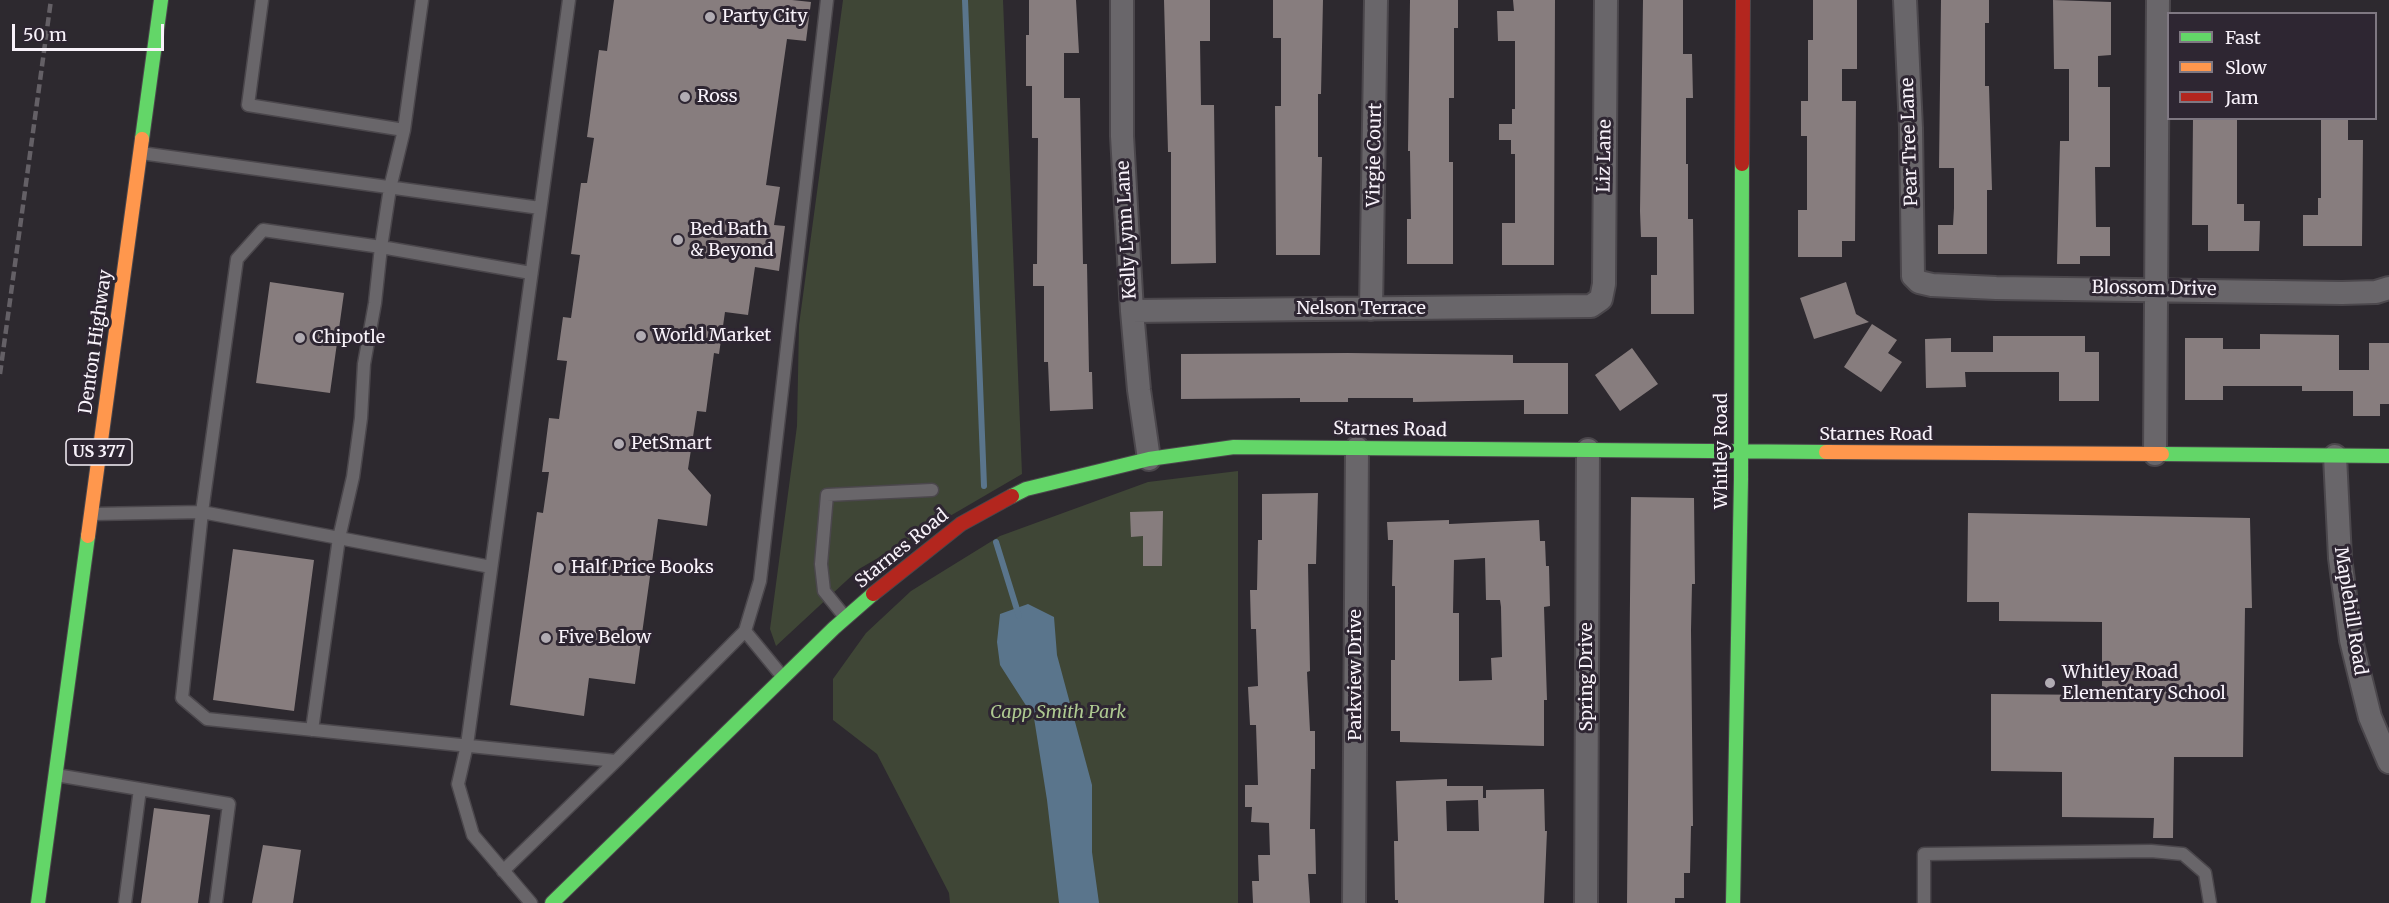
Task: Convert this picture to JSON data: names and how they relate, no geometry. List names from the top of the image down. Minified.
{"streets":{"main road":["Denton Highway","Starnes Road","Whitley Road","US 377"],"street":["Pear Tree Lane","Virgie Court","Liz Lane","Kelly Lynn Lane","Blossom Drive","Nelson Terrace","Maplehill Road","Parkview Drive","Spring Drive"]},"crossings":[["Pear Tree Lane","Blossom Drive"],["Virgie Court","Nelson Terrace"],["Liz Lane","Nelson Terrace"],["Kelly Lynn Lane","Nelson Terrace"],["Kelly Lynn Lane","Starnes Road"],["Starnes Road","Whitley Road"],["Starnes Road","Maplehill Road"],["Starnes Road","Parkview Drive"],["Starnes Road","Spring Drive"]],"parks":["Capp Smith Park"],"places":["Party City","Ross","Bed Bath & Beyond","World Market","Chipotle","PetSmart","Half Price Books","Five Below","Whitley Road Elementary School"],"legend":["Fast","Slow","Jam"],"scale_bar":"50 m"}
